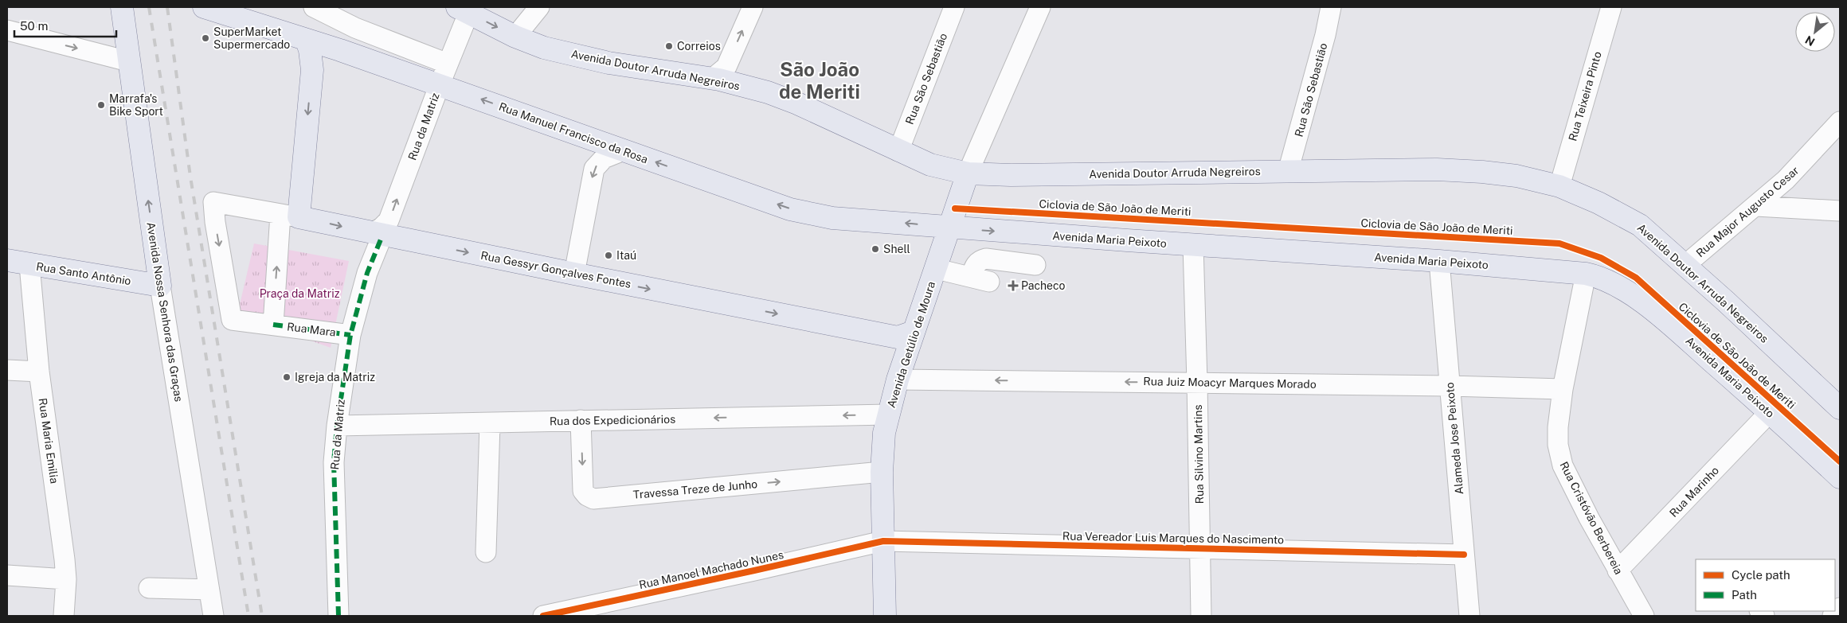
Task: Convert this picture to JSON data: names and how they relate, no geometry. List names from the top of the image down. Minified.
{"streets":{"main road":["Avenida Doutor Arruda Negreiros","Rua Manuel Francisco da Rosa","Avenida Maria Peixoto","Rua Gessyr Gonçalves Fontes","Rua Santo Antônio","Avenida Nossa Senhora das Graças","Avenida Getúlio de Moura"],"street":["Rua São Sebastião","Rua Teixeira Pinto","Rua da Matriz","Rua Major Augusto Cesar","Rua Mara","Rua Juiz Moacyr Marques Morado","Rua dos Expedicionários","Alameda Jose Peixoto","Rua Maria Emilia","Rua Silvino Martins","Travessa Treze de Junho","Rua Marinho","Rua Cristóvão Berbereia","Rua Vereador Luis Marques do Nascimento","Rua Manoel Machado Nunes"],"cycle path":["Ciclovia de São João de Meriti"]},"crossings":[["Avenida Doutor Arruda Negreiros","Rua São Sebastião"],["Avenida Doutor Arruda Negreiros","Rua Teixeira Pinto"],["Avenida Doutor Arruda Negreiros","Rua da Matriz"],["Avenida Doutor Arruda Negreiros","Rua Major Augusto Cesar"],["Avenida Doutor Arruda Negreiros","Avenida Getúlio de Moura"],["Rua da Matriz","Rua Manuel Francisco da Rosa"],["Rua da Matriz","Rua Gessyr Gonçalves Fontes"],["Rua da Matriz","Rua Mara"],["Rua da Matriz","Rua dos Expedicionários"],["Rua Manuel Francisco da Rosa","Avenida Maria Peixoto"],["Rua Manuel Francisco da Rosa","Avenida Getúlio de Moura"],["Avenida Maria Peixoto","Avenida Getúlio de Moura"],["Avenida Maria Peixoto","Alameda Jose Peixoto"],["Avenida Maria Peixoto","Rua Silvino Martins"],["Avenida Maria Peixoto","Rua Marinho"],["Avenida Maria Peixoto","Rua Cristóvão Berbereia"],["Rua Gessyr Gonçalves Fontes","Rua Mara"],["Rua Gessyr Gonçalves Fontes","Avenida Getúlio de Moura"],["Rua Santo Antônio","Avenida Nossa Senhora das Graças"],["Rua Santo Antônio","Rua Maria Emilia"],["Avenida Getúlio de Moura","Rua Juiz Moacyr Marques Morado"],["Avenida Getúlio de Moura","Rua dos Expedicionários"],["Avenida Getúlio de Moura","Travessa Treze de Junho"],["Avenida Getúlio de Moura","Rua Vereador Luis Marques do Nascimento"],["Avenida Getúlio de Moura","Rua Manoel Machado Nunes"],["Rua Juiz Moacyr Marques Morado","Alameda Jose Peixoto"],["Rua Juiz Moacyr Marques Morado","Rua Silvino Martins"],["Rua Juiz Moacyr Marques Morado","Rua Cristóvão Berbereia"],["Rua dos Expedicionários","Travessa Treze de Junho"],["Alameda Jose Peixoto","Rua Vereador Luis Marques do Nascimento"],["Rua Silvino Martins","Rua Vereador Luis Marques do Nascimento"],["Rua Marinho","Rua Cristóvão Berbereia"],["Rua Vereador Luis Marques do Nascimento","Rua Manoel Machado Nunes"]],"one_way":["Rua Manuel Francisco da Rosa","Rua Gessyr Gonçalves Fontes","Rua Mara","Rua Juiz Moacyr Marques Morado","Rua dos Expedicionários","Travessa Treze de Junho"],"districts":["São João de Meriti"],"parks":["Praça da Matriz"],"places":{"other":["SuperMarket Supermercado","Correios","Marrafa's Bike Sport","Shell","Itaú","Igreja da Matriz"],"health":["Pacheco"]},"legend":["Cycle path","Path"],"scale_bar":"50 m","north":"bottom left"}
